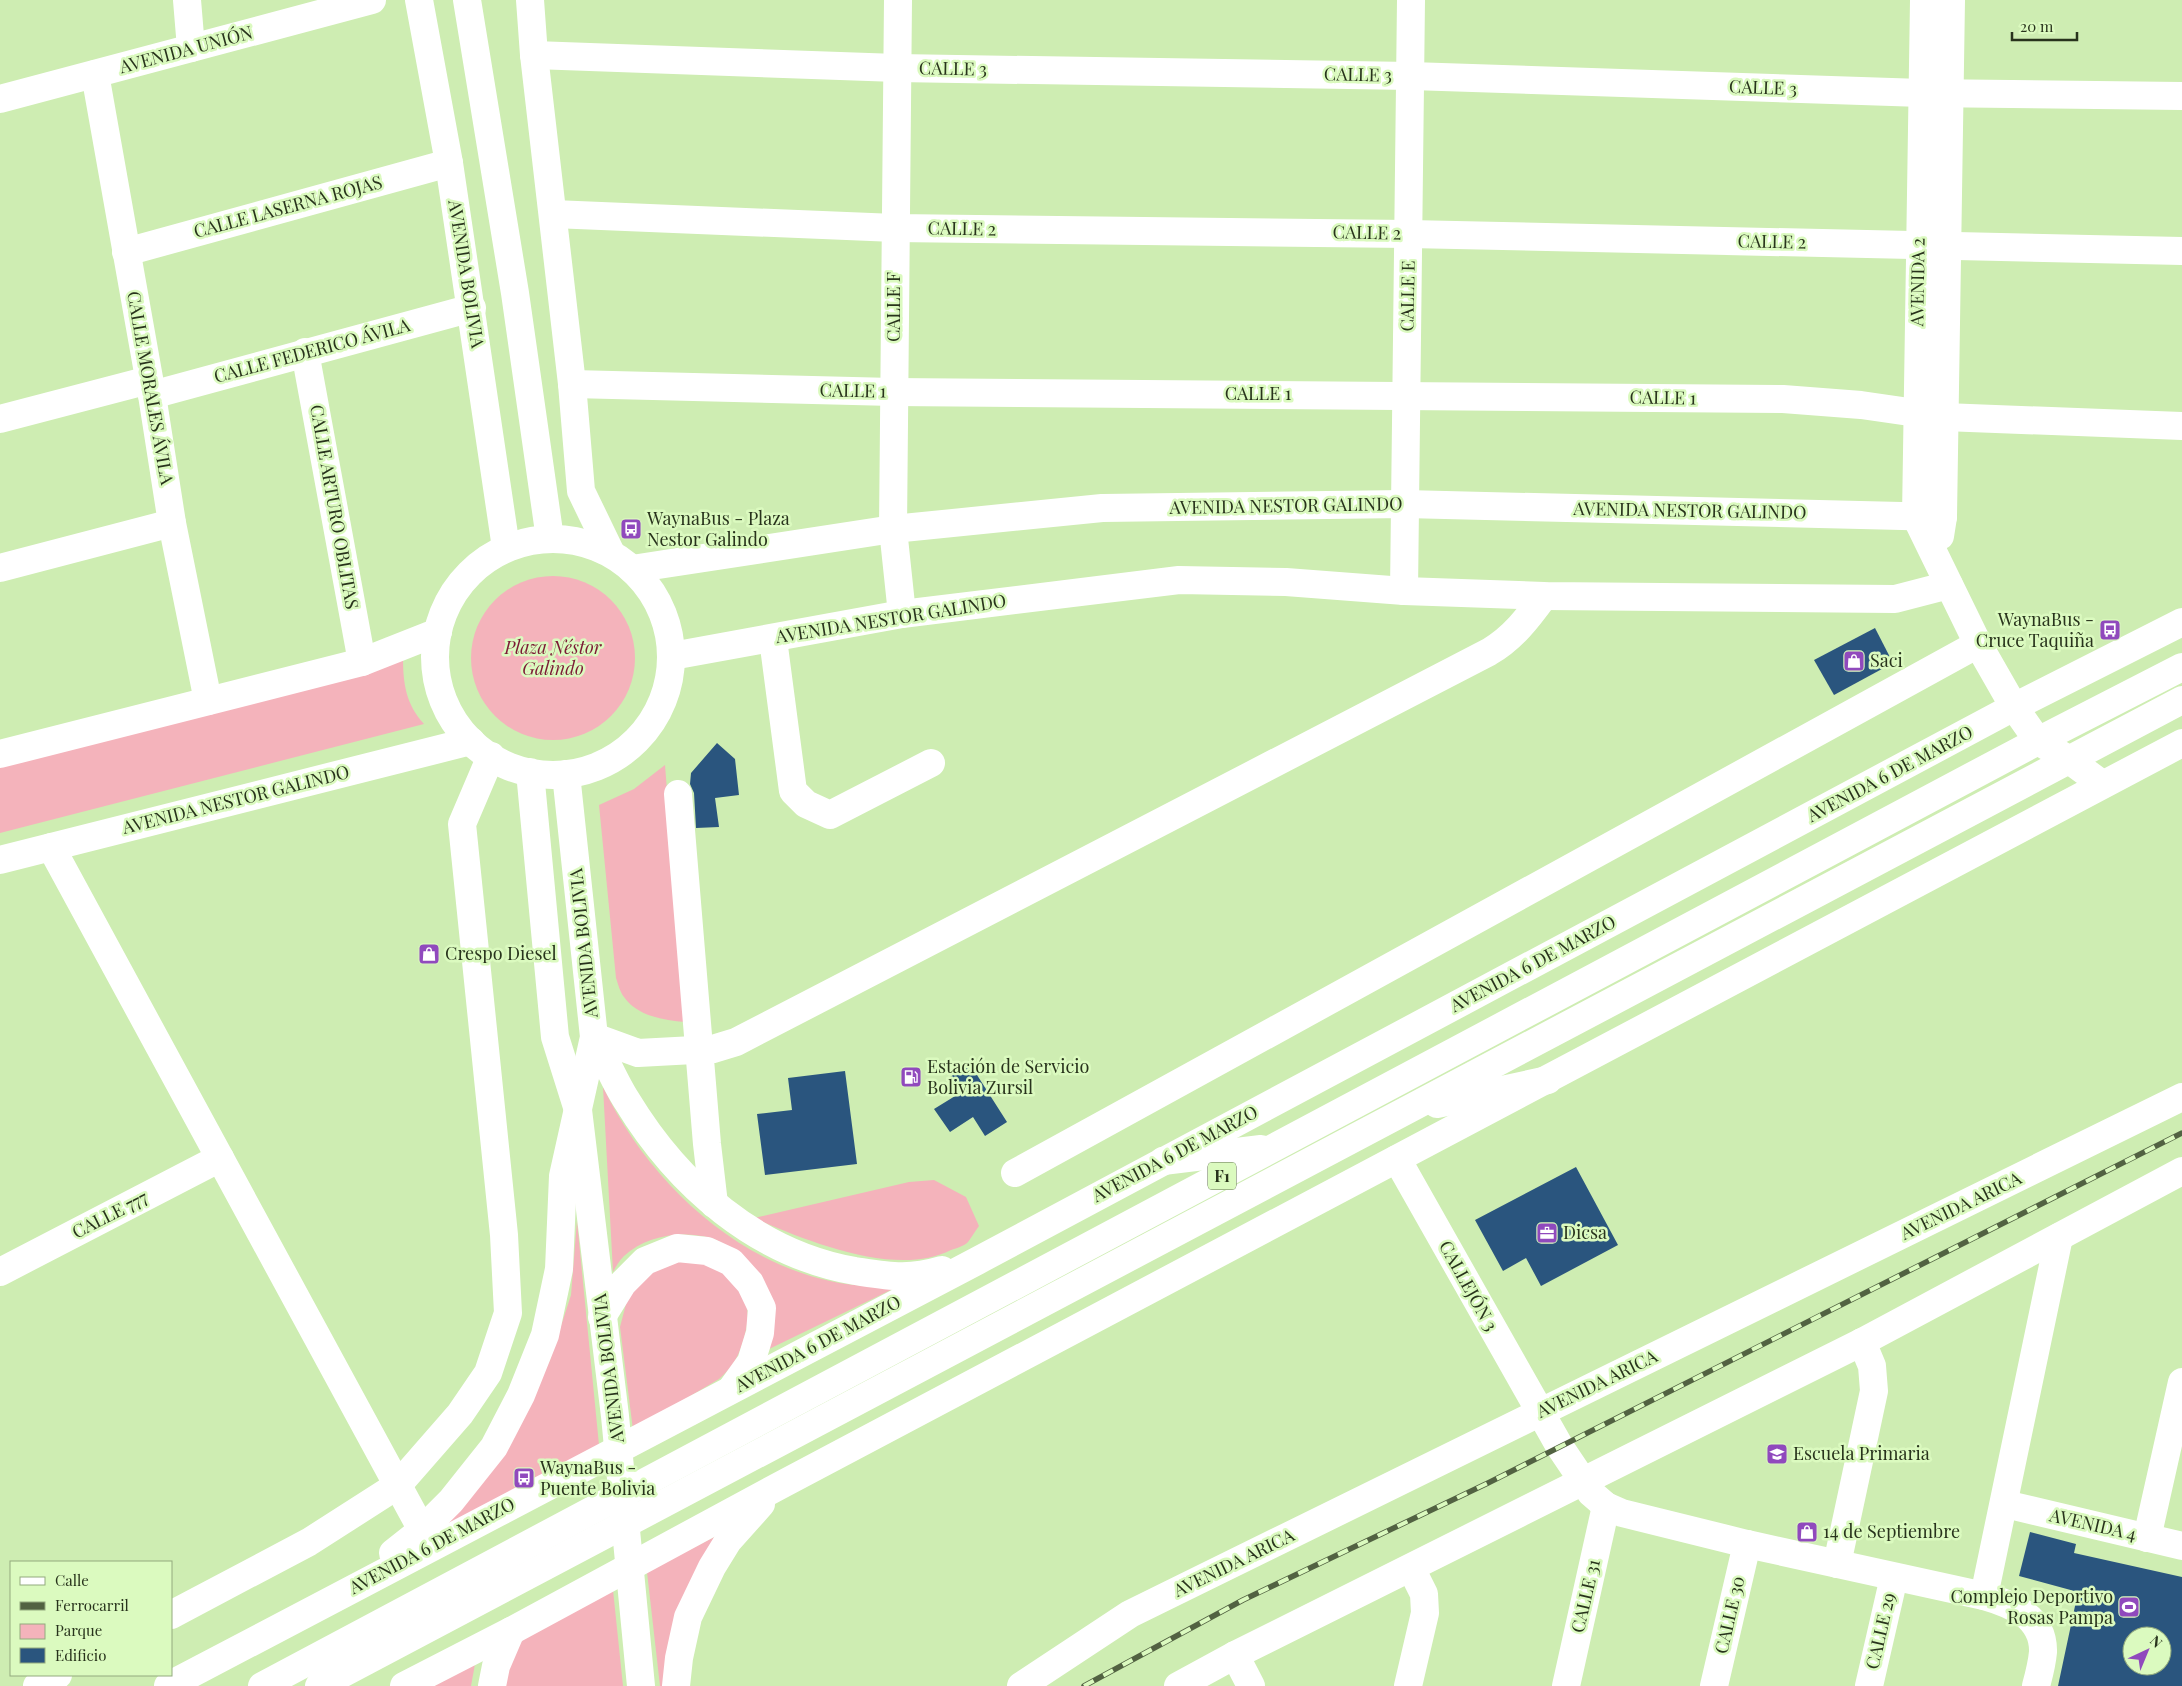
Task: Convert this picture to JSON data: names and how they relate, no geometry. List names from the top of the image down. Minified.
{"streets":{"main road":["AVENIDA UNIÓN","CALLE 3","CALLE LASERNA ROJAS","CALLE 2","AVENIDA BOLIVIA","AVENIDA 2","CALLE E","CALLE F","CALLE FEDERICO ÁVILA","CALLE MORALES ÁVILA","CALLE 1","AVENIDA NESTOR GALINDO","CALLE ARTURO OBLITAS","AVENIDA 6 DE MARZO","F1","AVENIDA ARICA","CALLE 777","CALLEJÓN 3","AVENIDA 4","CALLE 31","CALLE 30","CALLE 29"]},"crossings":[["AVENIDA UNIÓN","CALLE MORALES ÁVILA"],["CALLE 3","AVENIDA 2"],["CALLE 3","CALLE E"],["CALLE 3","CALLE F"],["CALLE LASERNA ROJAS","AVENIDA BOLIVIA"],["CALLE LASERNA ROJAS","CALLE MORALES ÁVILA"],["CALLE 2","AVENIDA 2"],["CALLE 2","CALLE E"],["CALLE 2","CALLE F"],["AVENIDA BOLIVIA","CALLE FEDERICO ÁVILA"],["AVENIDA 2","CALLE 1"],["AVENIDA 2","AVENIDA NESTOR GALINDO"],["AVENIDA 2","AVENIDA 6 DE MARZO"],["AVENIDA 2","F1"],["CALLE E","CALLE 1"],["CALLE E","AVENIDA NESTOR GALINDO"],["CALLE F","CALLE 1"],["CALLE F","AVENIDA NESTOR GALINDO"],["CALLE FEDERICO ÁVILA","CALLE MORALES ÁVILA"],["CALLE FEDERICO ÁVILA","CALLE ARTURO OBLITAS"],["AVENIDA ARICA","CALLEJÓN 3"],["CALLEJÓN 3","CALLE 31"]],"parks":["Plaza Néstor Galindo"],"places":{"bus stop":["WaynaBus - Plaza Nestor Galindo","WaynaBus - Cruce Taquiña","WaynaBus - Puente Bolivia"],"shop":["Saci","Crespo Diesel","14 de Septiembre"],"fuel station":["Estación de Servicio Bolivia Zursil"],"office":["Dicsa"],"school or university":["Escuela Primaria"],"sports":["Complejo Deportivo Rosas Pampa"]},"legend":["Calle","Ferrocarril","Parque","Edificio"],"scale_bar":"20 m","north":"top right"}
